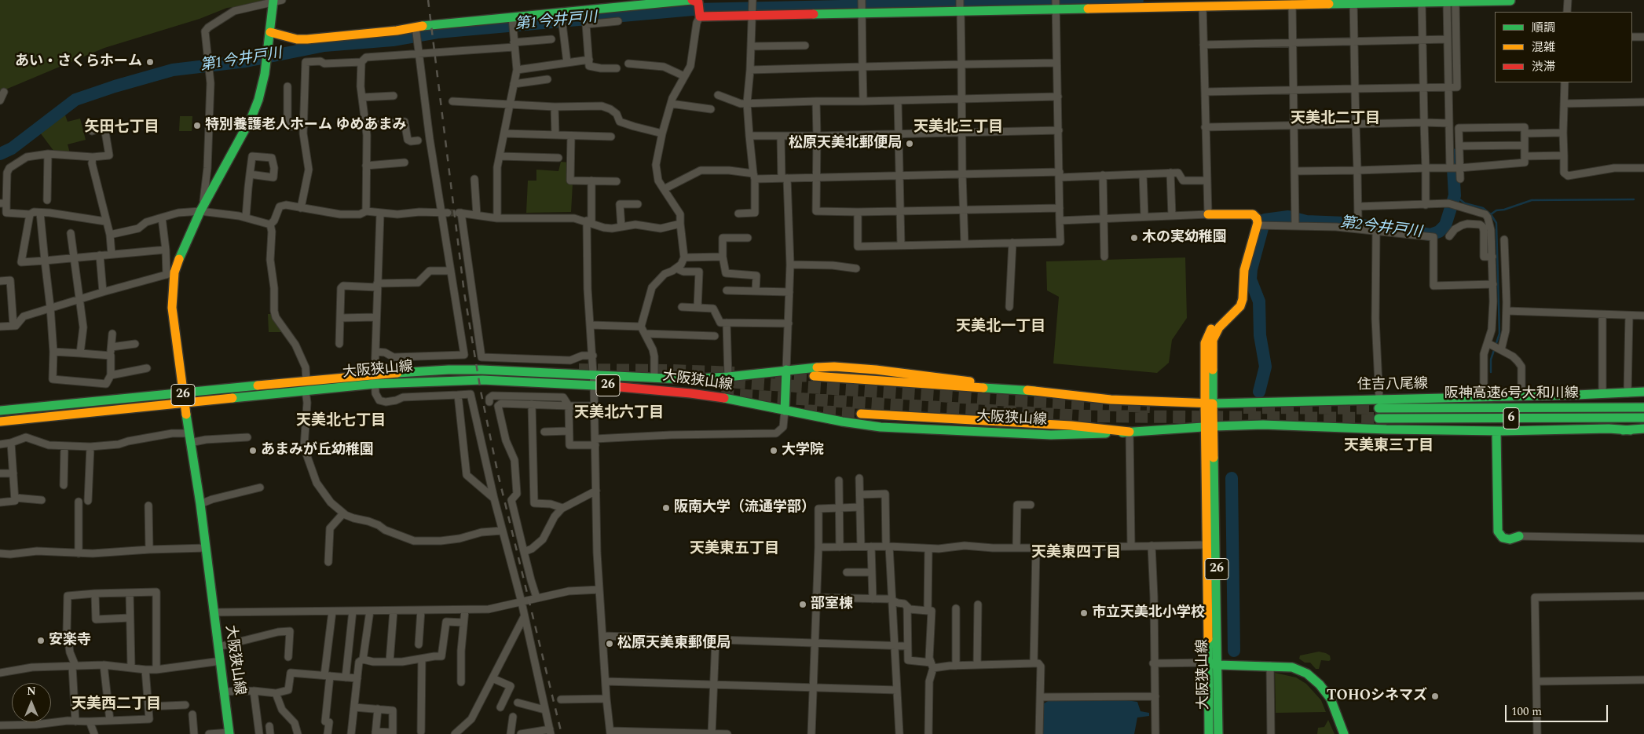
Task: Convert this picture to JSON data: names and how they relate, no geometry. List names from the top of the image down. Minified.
{"streets":{"main road":["大阪狭山線","26","住吉八尾線","阪神高速6号大和川線","6"]},"crossings":[["大阪狭山線","住吉八尾線"],["住吉八尾線","阪神高速6号大和川線"]],"districts":["天美北二丁目","矢田七丁目","天美北三丁目","天美北一丁目","天美北六丁目","天美北七丁目","天美東三丁目","天美東五丁目","天美東四丁目","天美西二丁目"],"water":["第1今井戸川","第2今井戸川"],"places":["あい・さくらホーム","特別養護老人ホーム ゆめあまみ","松原天美北郵便局","木の実幼稚園","あまみが丘幼稚園","大学院","阪南大学（流通学部）","部室棟","市立天美北小学校","安楽寺","松原天美東郵便局","TOHOシネマズ"],"legend":["順調","混雑","渋滞"],"scale_bar":"100 m","north":"top"}
